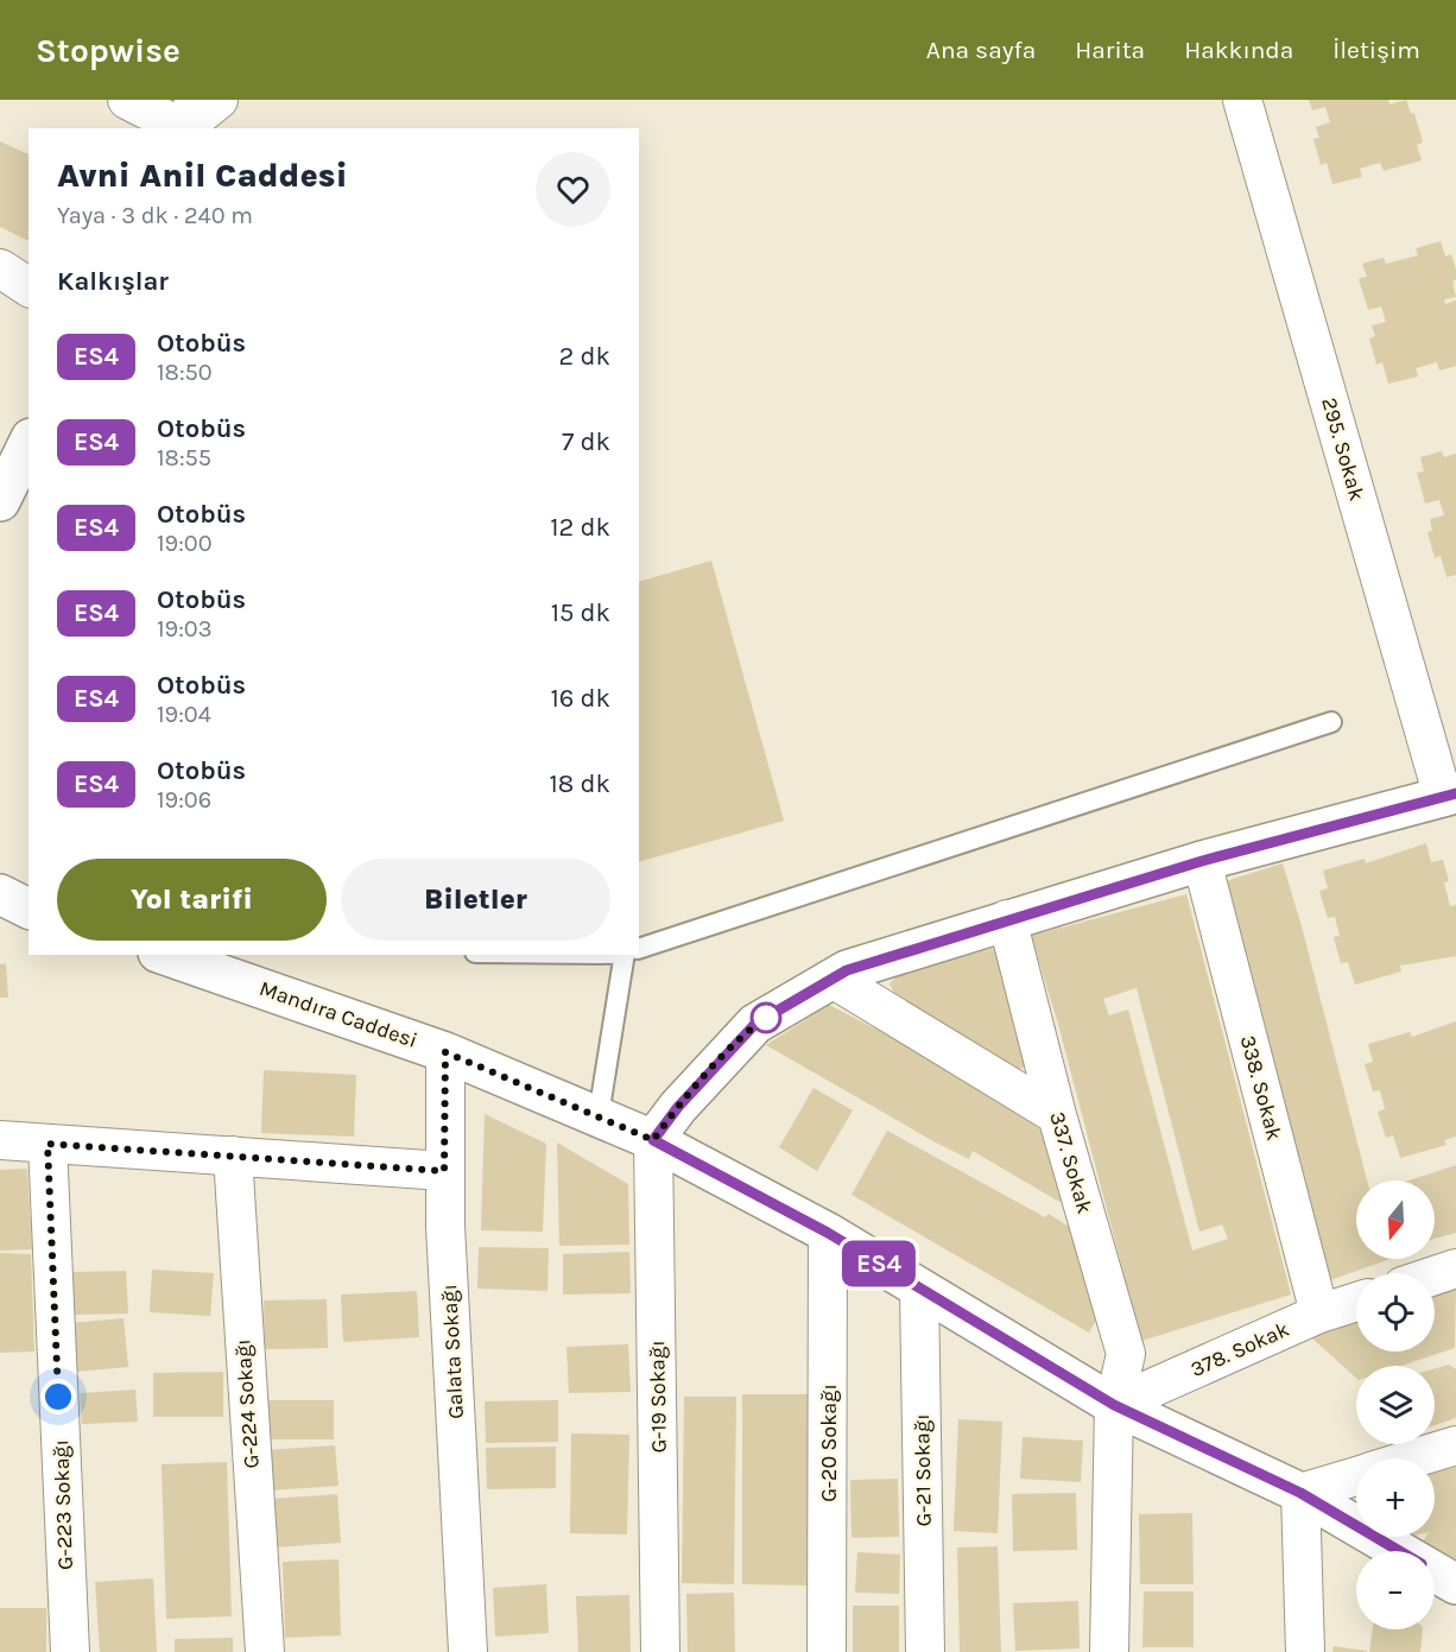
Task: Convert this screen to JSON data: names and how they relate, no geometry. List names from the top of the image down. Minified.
{"streets":{"street":["295. Sokak","Mandıra Caddesi","338. Sokak","337. Sokak","378. Sokak","Galata Sokağı","G-19 Sokağı","G-224 Sokağı","G-20 Sokağı","G-21 Sokağı","G-223 Sokağı"]},"crossings":[["Mandıra Caddesi","337. Sokak"],["Mandıra Caddesi","378. Sokak"],["Mandıra Caddesi","Galata Sokağı"],["Mandıra Caddesi","G-19 Sokağı"],["Mandıra Caddesi","G-20 Sokağı"],["Mandıra Caddesi","G-21 Sokağı"],["338. Sokak","378. Sokak"],["337. Sokak","378. Sokak"]],"lines":["bus line ES4"],"north":"bottom","page":{"header":"Stopwise","nav":["Ana sayfa","Harita","Hakkında","İletişim"],"on_map":"ES4","heading":[["Avni Anil Caddesi","Yaya · 3 dk · 240 m"],"Kalkışlar"],"list":[{"mark":"ES4","name":"Otobüs","note":"18:50","value":"2 dk"},{"mark":"ES4","name":"Otobüs","note":"18:55","value":"7 dk"},{"mark":"ES4","name":"Otobüs","note":"19:00","value":"12 dk"},{"mark":"ES4","name":"Otobüs","note":"19:03","value":"15 dk"},{"mark":"ES4","name":"Otobüs","note":"19:04","value":"16 dk"},{"mark":"ES4","name":"Otobüs","note":"19:06","value":"18 dk"}],"buttons":["Yol tarifi","Biletler"],"map_buttons":["+","−"]}}
